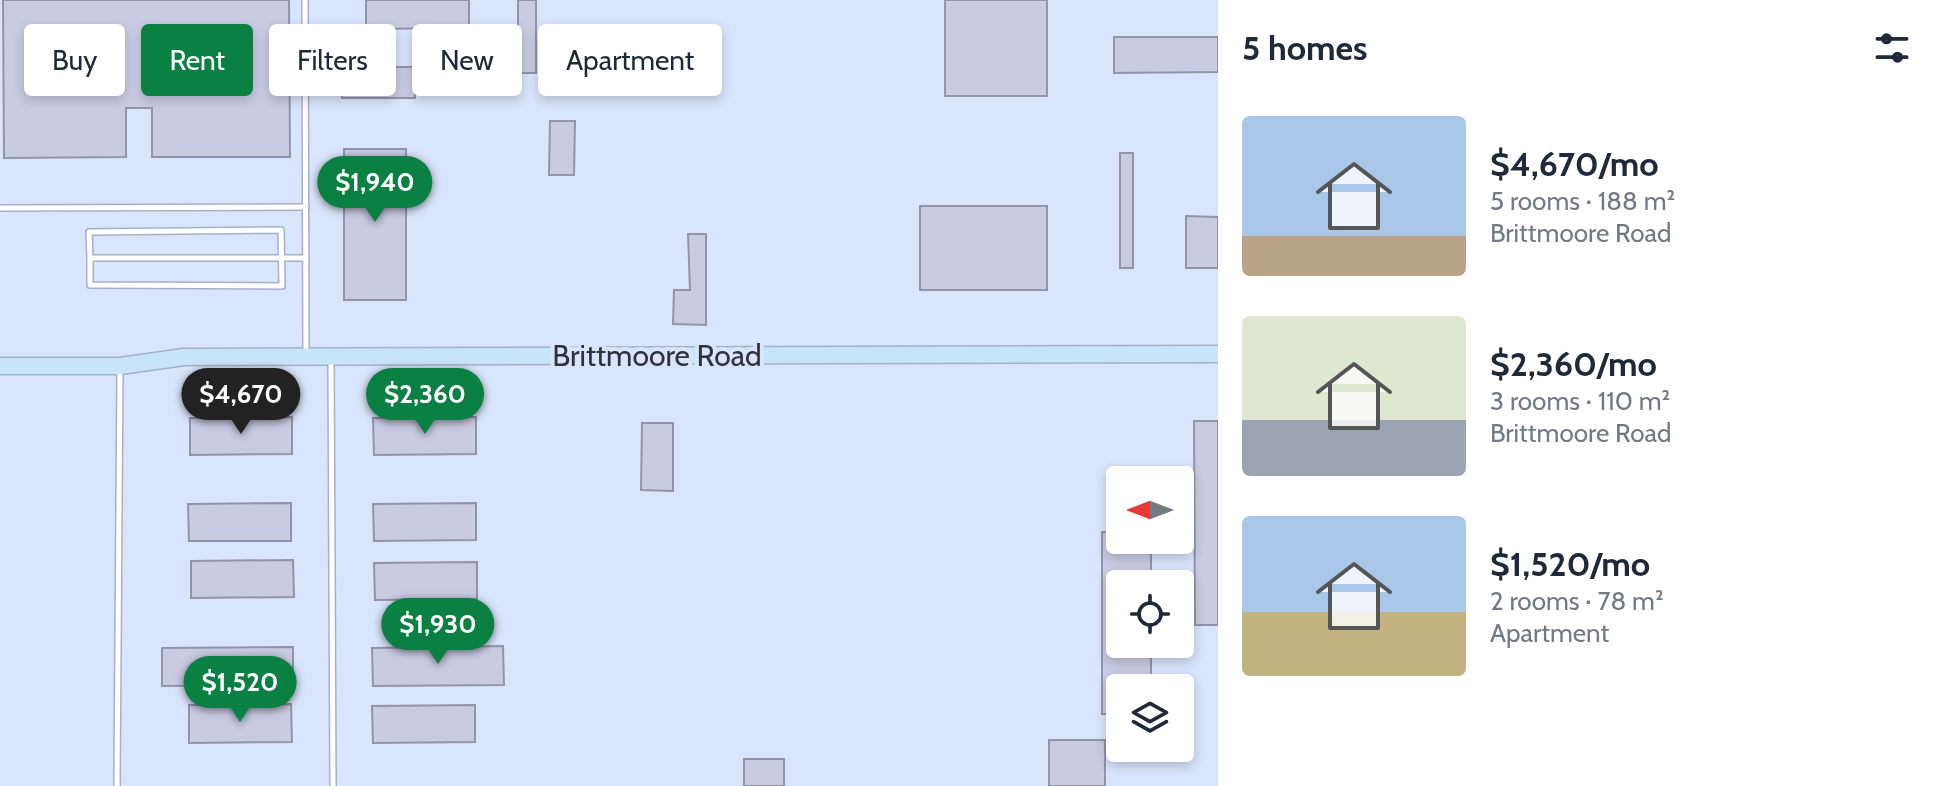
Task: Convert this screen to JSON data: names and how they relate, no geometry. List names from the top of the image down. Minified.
{"streets":{"main road":["Brittmoore Road"]},"north":"left","page":{"heading":"5 homes","chip":["Buy","Rent","Filters","New","Apartment"],"list":[{"name":"$4,670/mo","note":"5 rooms · 188 m² · Brittmoore Road"},{"name":"$2,360/mo","note":"3 rooms · 110 m² · Brittmoore Road"},{"name":"$1,520/mo","note":"2 rooms · 78 m² · Apartment"}],"price":["$1,940","$4,670","$2,360","$1,930","$1,520"]}}
